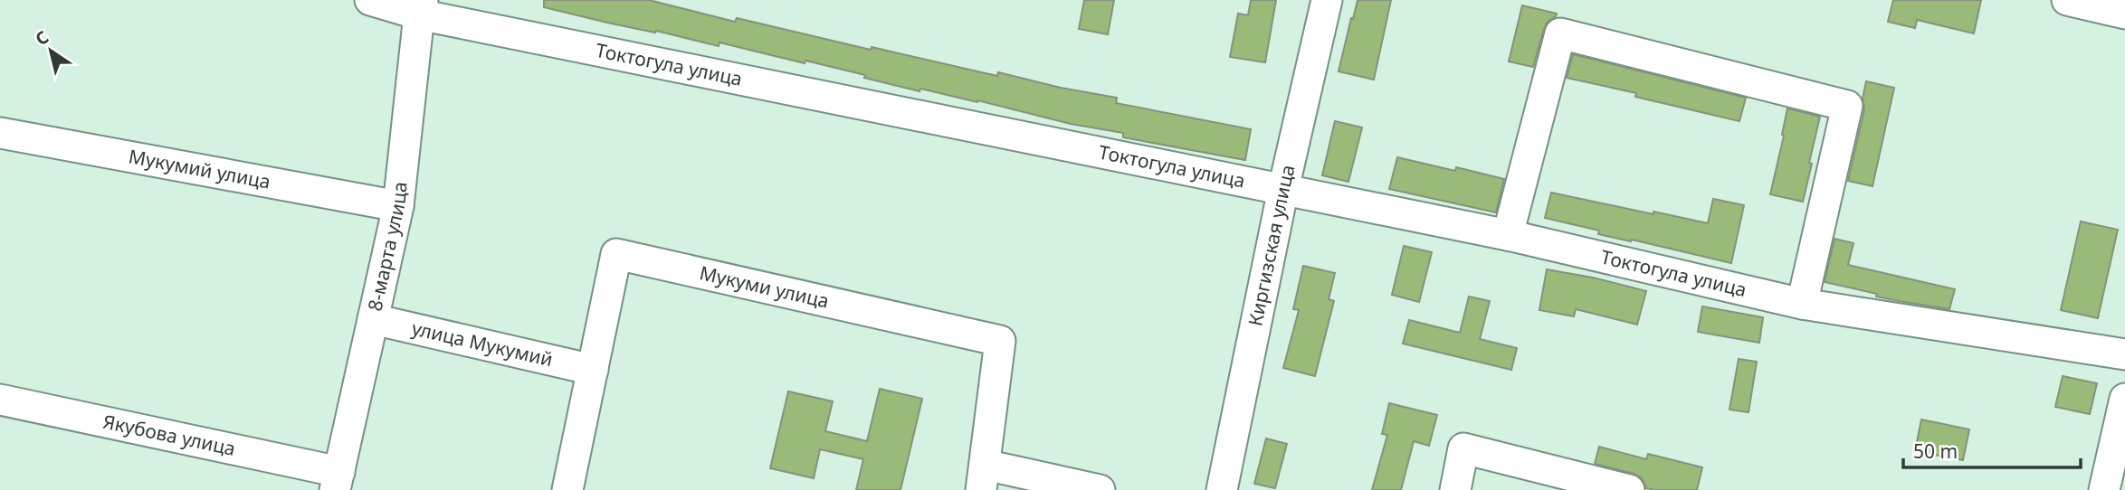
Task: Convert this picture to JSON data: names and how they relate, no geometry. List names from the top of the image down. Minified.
{"streets":{"street":["Токтогула улица","Мукумий улица","Киргизская улица","8-марта улица","Мукуми улица","улица Мукумий","Якубова улица"]},"crossings":[["Токтогула улица","Киргизская улица"],["Токтогула улица","8-марта улица"],["Мукумий улица","8-марта улица"],["8-марта улица","улица Мукумий"],["8-марта улица","Якубова улица"],["Мукуми улица","улица Мукумий"]],"scale_bar":"50 m","north":"top left"}
